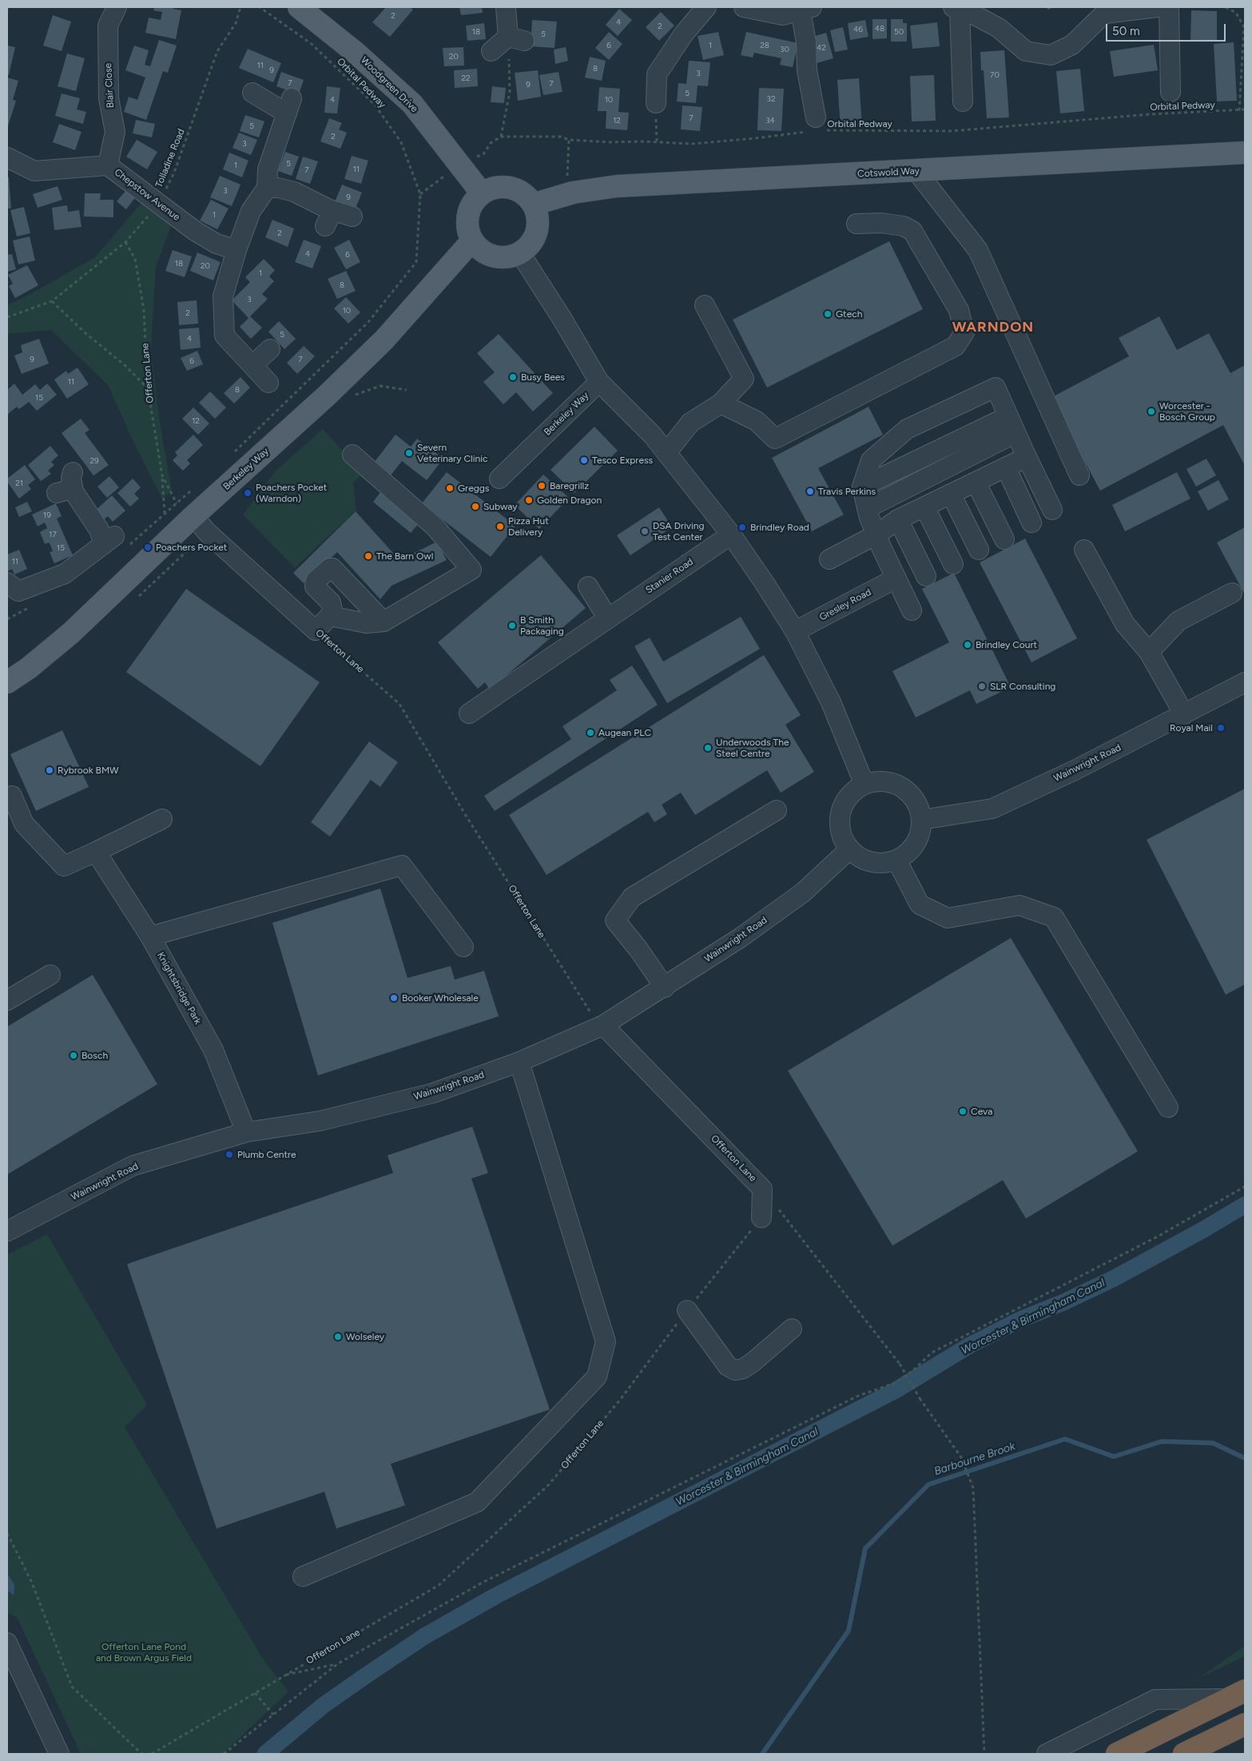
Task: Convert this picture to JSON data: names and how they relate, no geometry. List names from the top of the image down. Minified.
{"streets":{"main road":["Woodgreen Drive","Cotswold Way","Berkeley Way"],"street":["Blair Close","Chepstow Avenue","Offerton Lane","Stanier Road","Gresley Road","Wainwright Road","Knightsbridge Park"],"path":["Orbital Pedway","Tolladine Road"]},"crossings":[["Woodgreen Drive","Cotswold Way"],["Woodgreen Drive","Berkeley Way"],["Blair Close","Chepstow Avenue"],["Tolladine Road","Chepstow Avenue"],["Tolladine Road","Offerton Lane"],["Cotswold Way","Berkeley Way"],["Offerton Lane","Berkeley Way"],["Offerton Lane","Wainwright Road"],["Wainwright Road","Knightsbridge Park"]],"districts":["WARNDON"],"water":["Worcester & Birmingham Canal","Barbourne Brook"],"parks":["Offerton Lane Pond and Brown Argus Field"],"places":["Gtech","Busy Bees","Worcester - Bosch Group","Severn Veterinary Clinic","Tesco Express","Baregrillz","Greggs","Travis Perkins","Poachers Pocket (Warndon)","Golden Dragon","Subway","Pizza Hut Delivery","Brindley Road","DSA Driving Test Center","Poachers Pocket","The Barn Owl","B Smith Packaging","Brindley Court","SLR Consulting","Royal Mail","Augean PLC","Underwoods The Steel Centre","Rybrook BMW","Booker Wholesale","Bosch","Ceva","Plumb Centre","Wolseley"],"house_numbers":["2","4","2","48","46","18","50","5","6","1","28","42","30","20","11","8","9","3","70","22","7","7","9","5","32","4","10","7","12","34","5","2","3","5","1","11","7","3","9","1","2","4","6","18","20","1","8","3","10","2","5","4","9","7","6","11","8","15","12","29","21","19","17","15","11"],"scale_bar":"50 m"}
